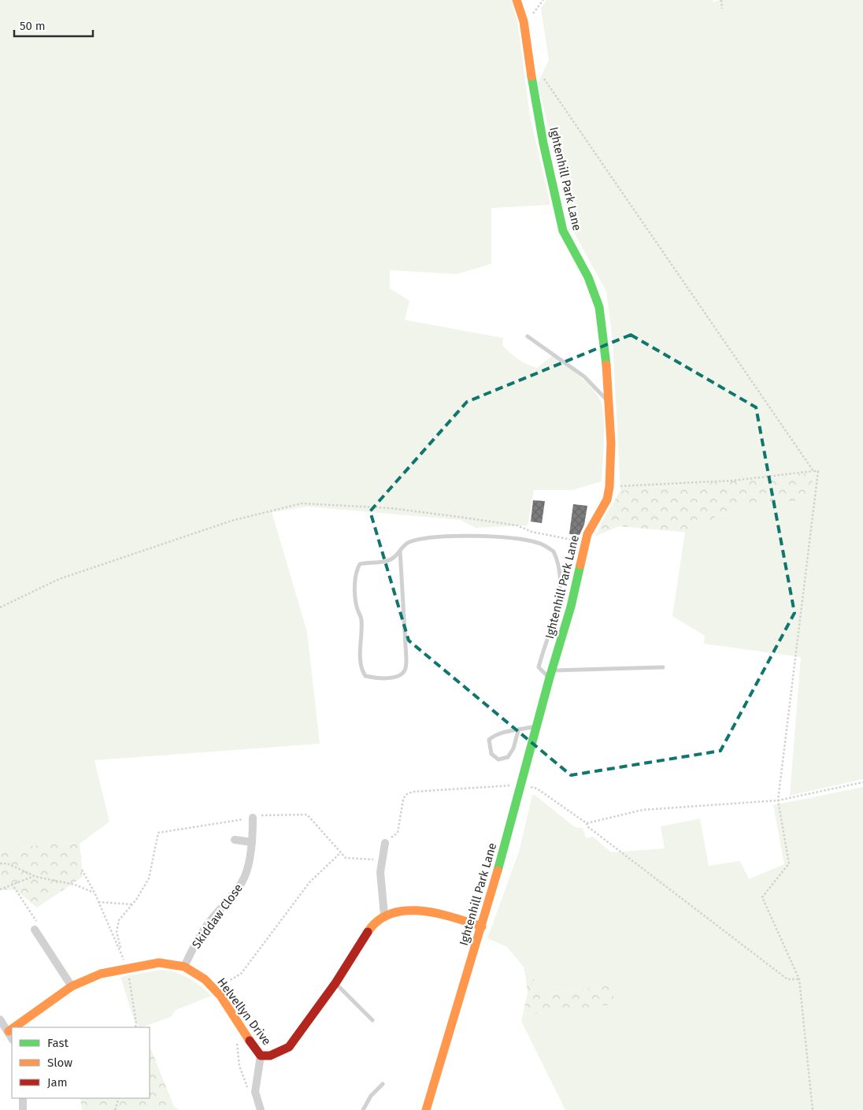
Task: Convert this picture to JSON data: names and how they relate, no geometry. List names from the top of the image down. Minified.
{"streets":{"street":["Ightenhill Park Lane","Skiddaw Close","Helvellyn Drive"]},"crossings":[["Skiddaw Close","Helvellyn Drive"]],"legend":["Fast","Slow","Jam"],"scale_bar":"50 m"}
